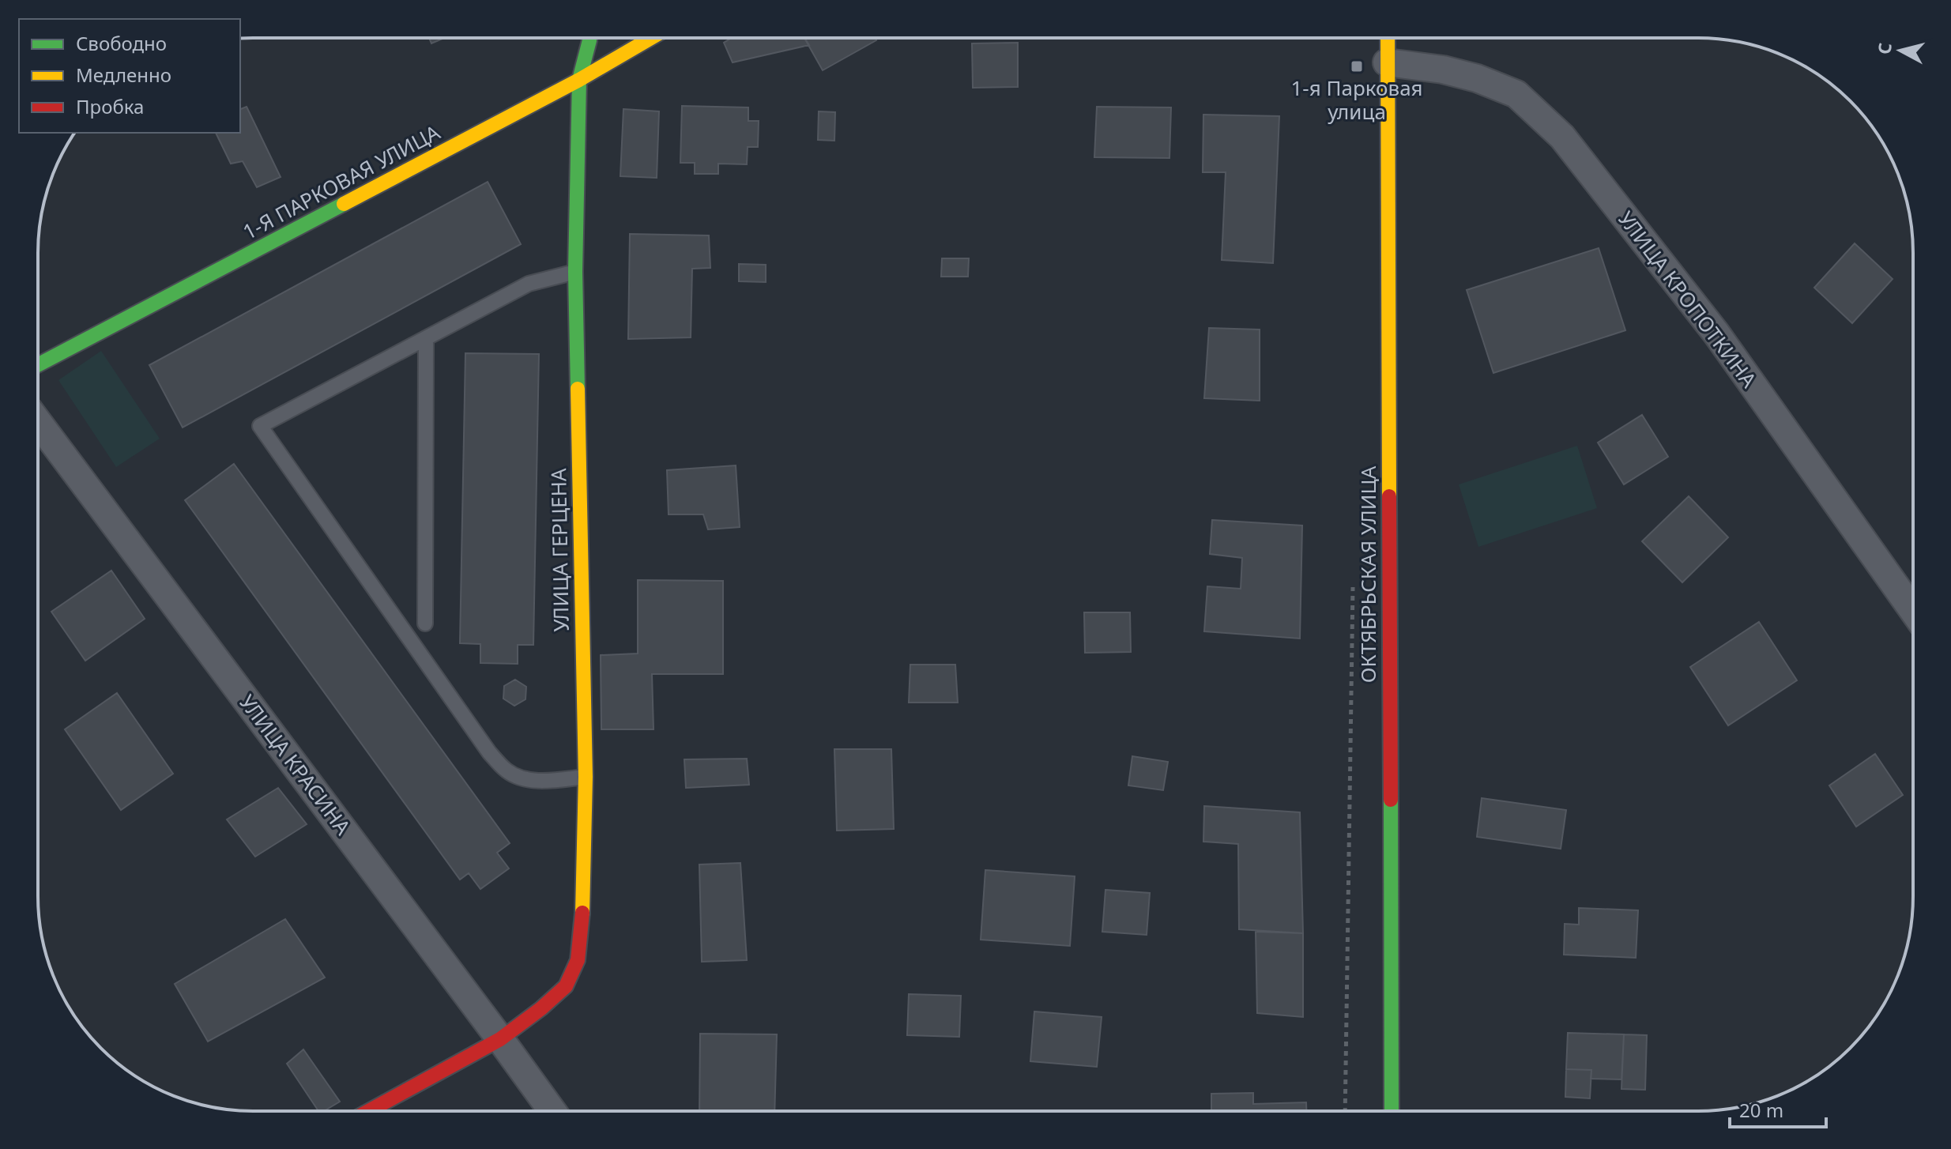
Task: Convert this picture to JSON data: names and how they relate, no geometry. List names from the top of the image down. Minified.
{"streets":{"street":["1-Я ПАРКОВАЯ УЛИЦА","УЛИЦА КРОПОТКИНА","УЛИЦА ГЕРЦЕНА","ОКТЯБРЬСКАЯ УЛИЦА","УЛИЦА КРАСИНА"]},"crossings":[["1-Я ПАРКОВАЯ УЛИЦА","УЛИЦА ГЕРЦЕНА"],["УЛИЦА КРОПОТКИНА","ОКТЯБРЬСКАЯ УЛИЦА"],["УЛИЦА ГЕРЦЕНА","УЛИЦА КРАСИНА"]],"places":{"transit":["1-я Парковая улица"]},"legend":["Свободно","Медленно","Пробка"],"scale_bar":"20 m","north":"left"}
